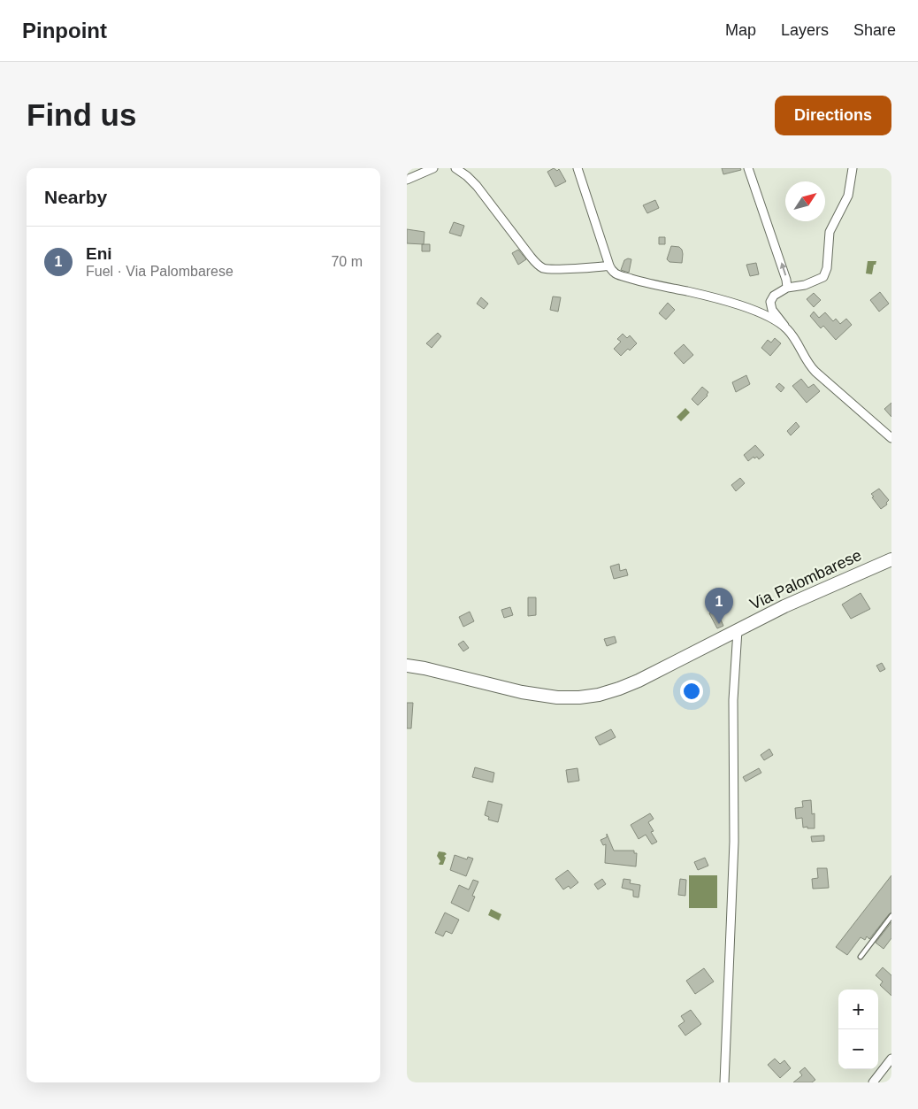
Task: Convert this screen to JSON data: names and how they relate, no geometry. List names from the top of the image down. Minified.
{"streets":{"main road":["Via Palombarese"]},"north":"top right","page":{"header":"Pinpoint","nav":["Map","Layers","Share"],"buttons":"Directions","title":"Find us","heading":"Nearby","list":[{"mark":"1","name":"Eni","note":"Fuel · Via Palombarese","value":"70 m"}],"pins":"1","map_buttons":["+","−"]}}
